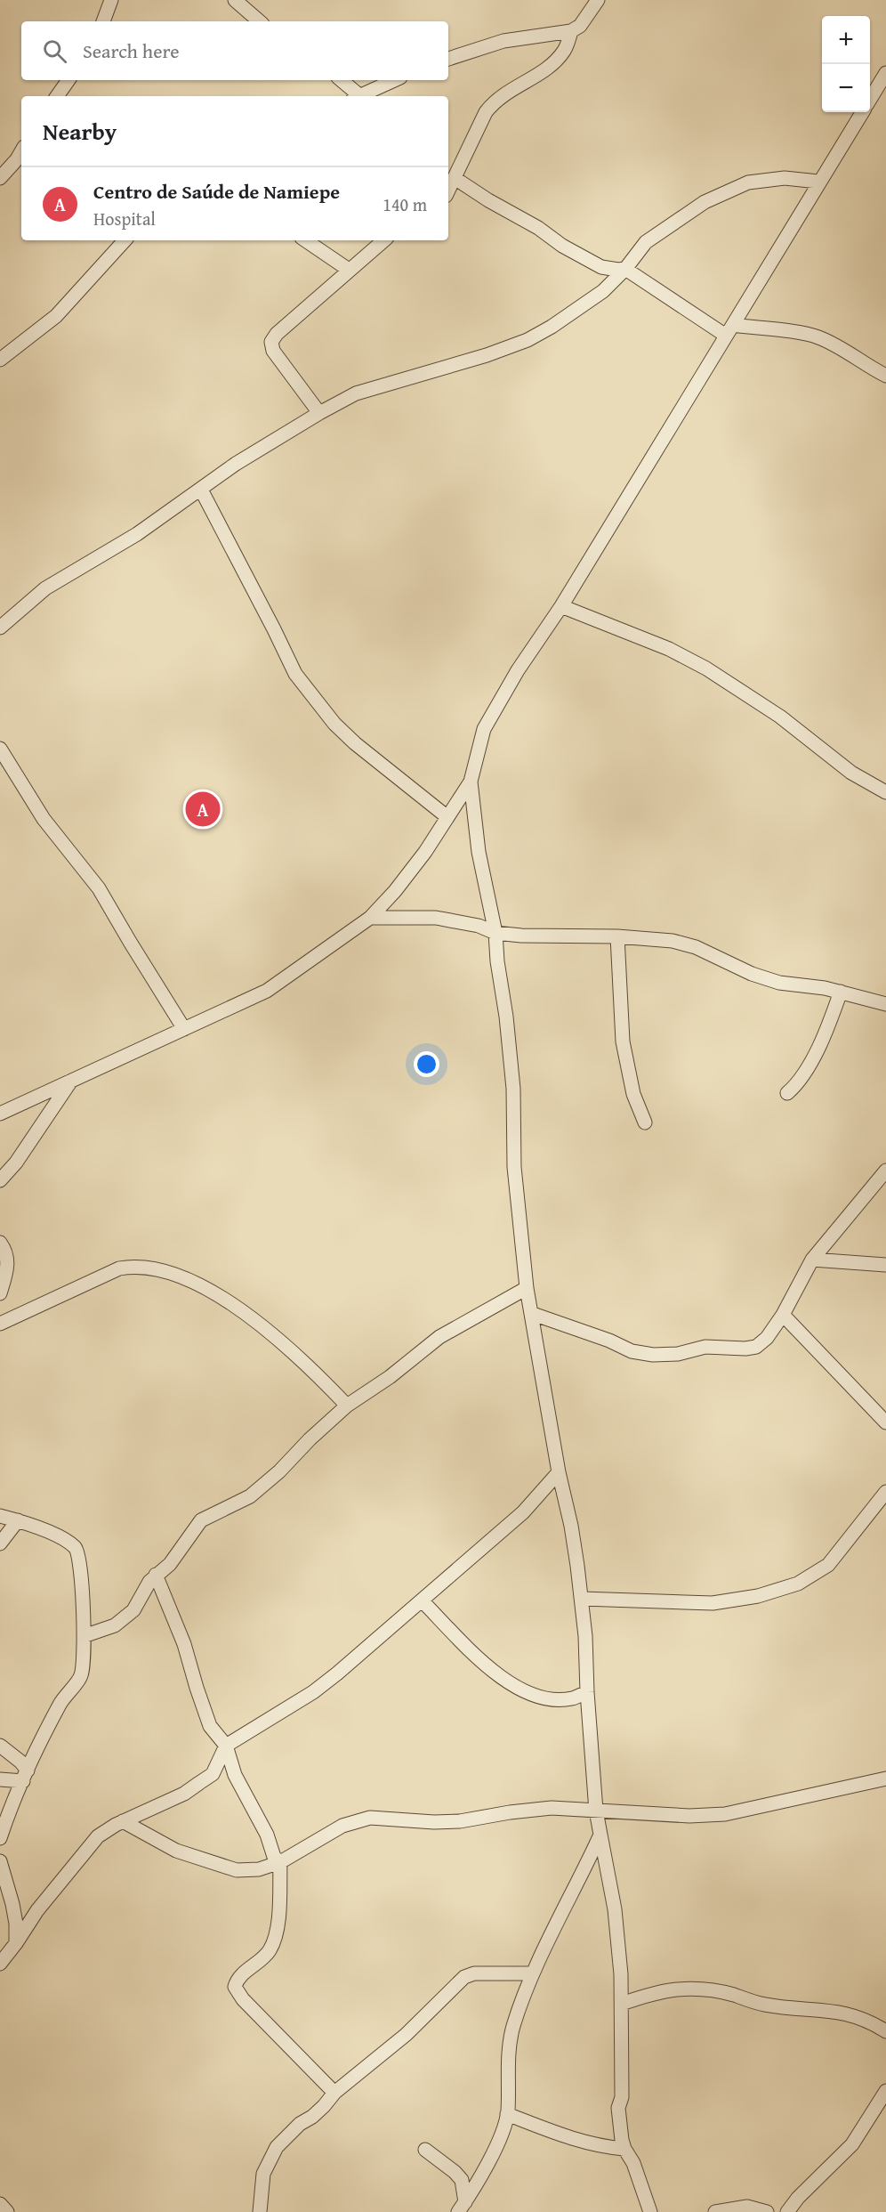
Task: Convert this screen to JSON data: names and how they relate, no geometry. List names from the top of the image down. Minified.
{"page":{"map_buttons":["+","−"],"search":"Search here","heading":"Nearby","list":[{"mark":"A","name":"Centro de Saúde de Namiepe","note":"Hospital","value":"140 m"}],"pins":"A"}}
